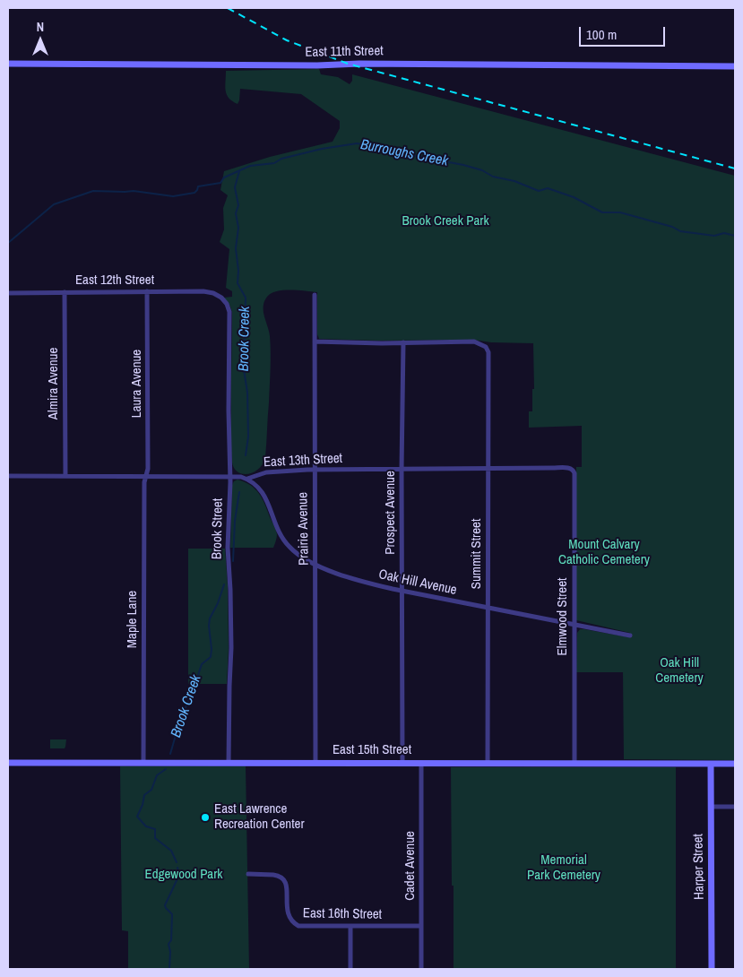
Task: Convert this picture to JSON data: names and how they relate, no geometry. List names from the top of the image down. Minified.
{"streets":{"street":["East 11th Street","East 12th Street","Almira Avenue","Laura Avenue","East 13th Street","Prospect Avenue","Brook Street","Prairie Avenue","Summit Street","Oak Hill Avenue","Elmwood Street","Maple Lane","East 15th Street","Cadet Avenue","Harper Street","East 16th Street"]},"crossings":[["East 12th Street","Almira Avenue"],["East 12th Street","Laura Avenue"],["East 12th Street","Brook Street"],["Almira Avenue","East 13th Street"],["Laura Avenue","East 13th Street"],["Laura Avenue","Maple Lane"],["East 13th Street","Prospect Avenue"],["East 13th Street","Brook Street"],["East 13th Street","Prairie Avenue"],["East 13th Street","Summit Street"],["East 13th Street","Oak Hill Avenue"],["East 13th Street","Elmwood Street"],["East 13th Street","Maple Lane"],["Prospect Avenue","Summit Street"],["Prospect Avenue","Oak Hill Avenue"],["Prospect Avenue","East 15th Street"],["Brook Street","East 15th Street"],["Prairie Avenue","Oak Hill Avenue"],["Prairie Avenue","East 15th Street"],["Summit Street","Oak Hill Avenue"],["Summit Street","East 15th Street"],["Oak Hill Avenue","Elmwood Street"],["Elmwood Street","East 15th Street"],["Maple Lane","East 15th Street"],["East 15th Street","Cadet Avenue"],["East 15th Street","Harper Street"],["Cadet Avenue","East 16th Street"]],"water":["Burroughs Creek","Brook Creek"],"parks":["Brook Creek Park","Mount Calvary Catholic Cemetery","Oak Hill Cemetery","Memorial Park Cemetery","Edgewood Park"],"places":["East Lawrence Recreation Center"],"scale_bar":"100 m","north":"top"}
